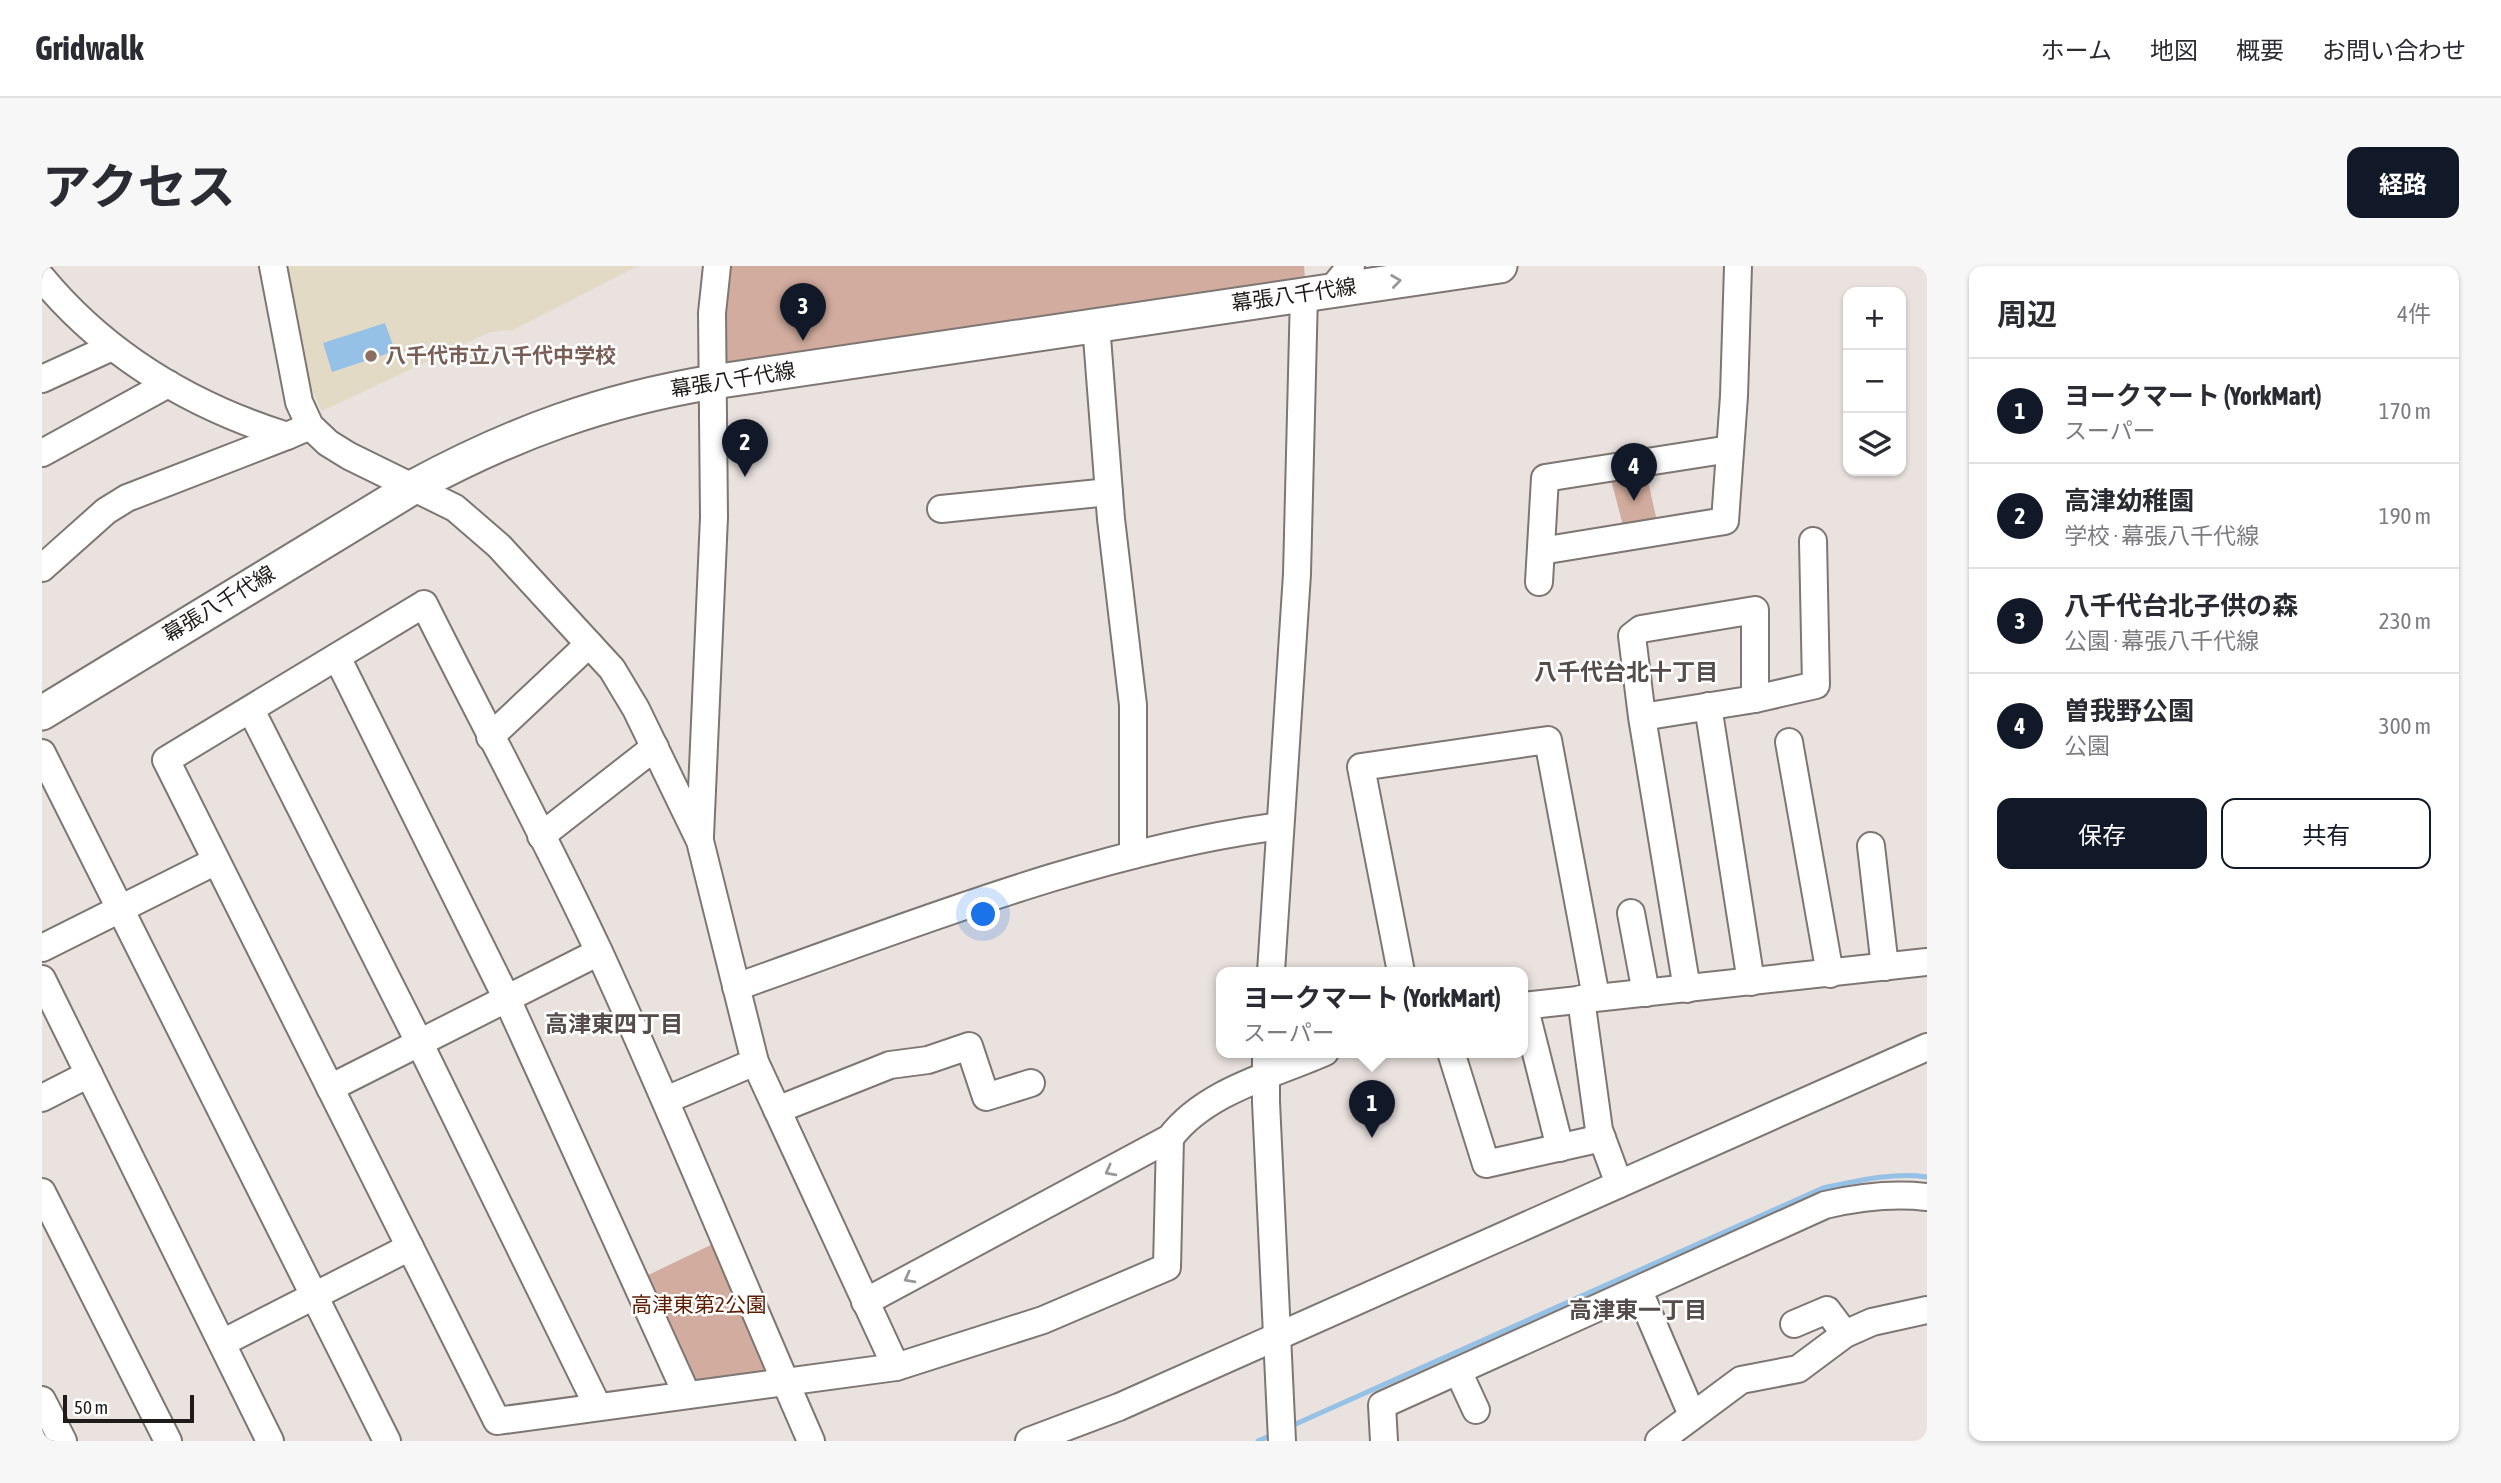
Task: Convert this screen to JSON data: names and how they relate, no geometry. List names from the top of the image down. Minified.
{"streets":{"main road":["幕張八千代線"]},"districts":["八千代台北十丁目","高津東四丁目","高津東一丁目"],"parks":["高津東第2公園"],"places":["八千代市立八千代中学校"],"scale_bar":"50 m","page":{"header":"Gridwalk","nav":["ホーム","地図","概要","お問い合わせ"],"title":"アクセス","buttons":["経路",["保存","共有"]],"heading":["周辺","4件"],"pins":["3","2","4","1"],"map_buttons":["+","−"],"list":[{"mark":"1","name":"ヨークマート (YorkMart)","note":"スーパー","value":"170 m"},{"mark":"2","name":"高津幼稚園","note":"学校 · 幕張八千代線","value":"190 m"},{"mark":"3","name":"八千代台北子供の森","note":"公園 · 幕張八千代線","value":"230 m"},{"mark":"4","name":"曽我野公園","note":"公園","value":"300 m"}],"popup":["ヨークマート (YorkMart)","スーパー"],"scale":"50 m"}}
